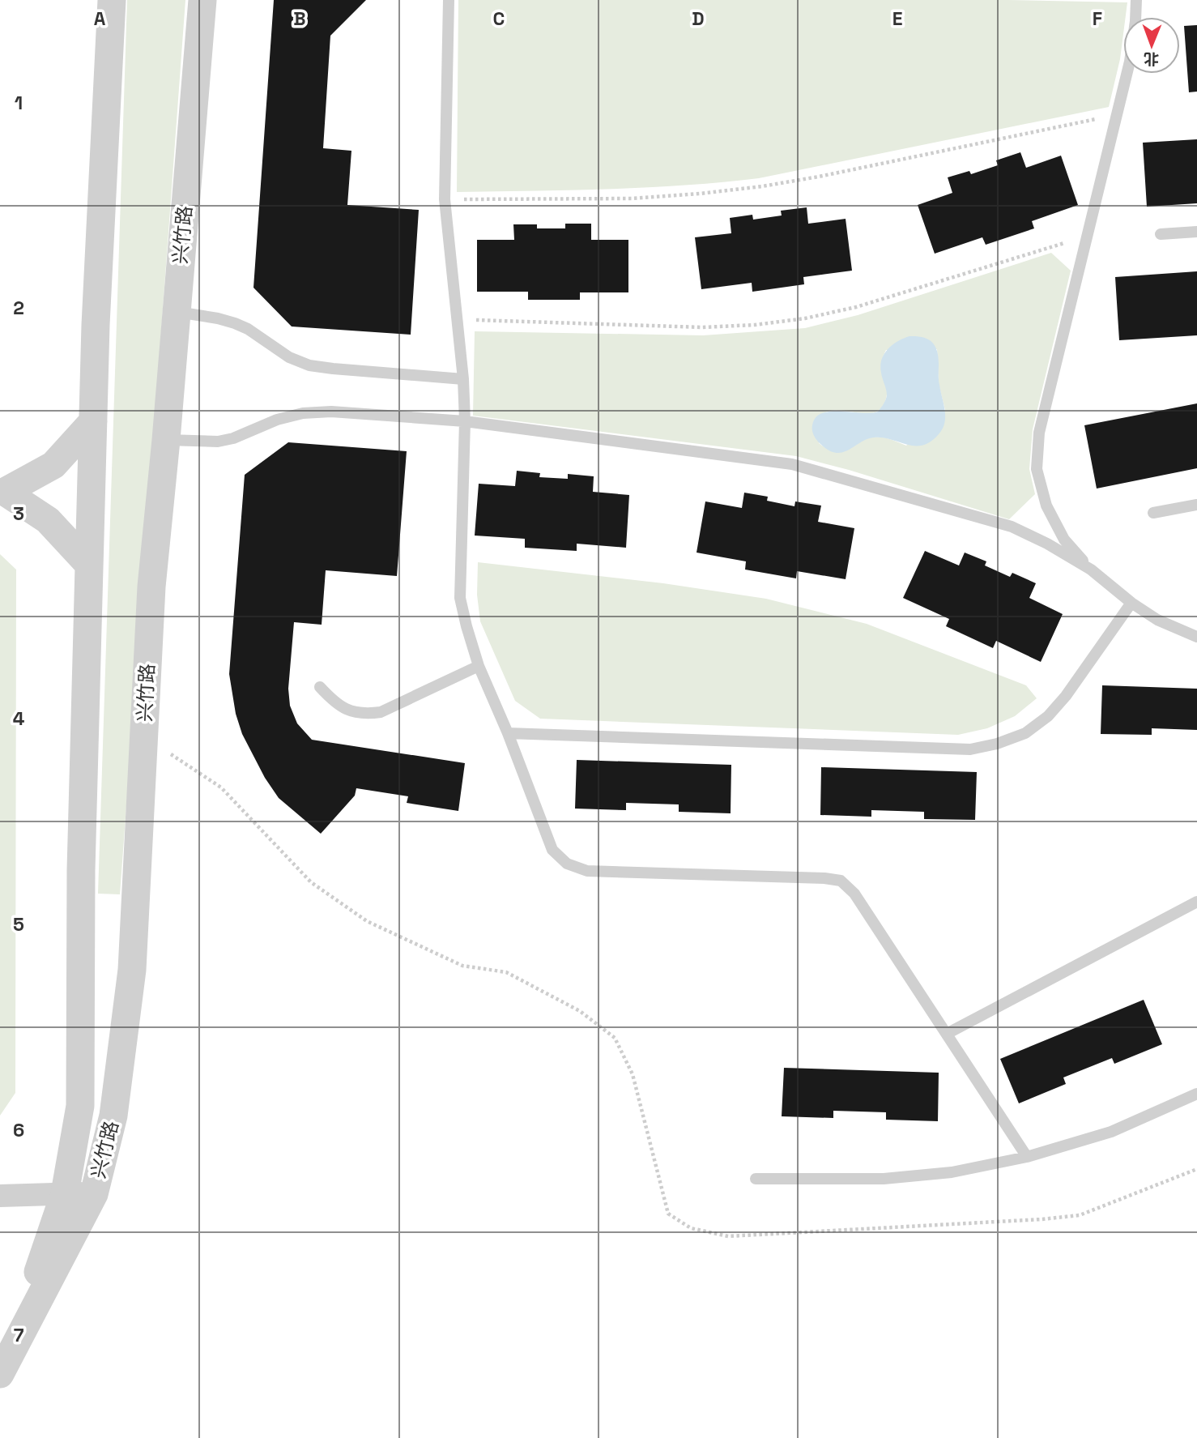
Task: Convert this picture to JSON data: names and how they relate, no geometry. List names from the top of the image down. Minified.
{"streets":{"street":["兴竹路"]},"north":"bottom","grid":{"columns":["A","B","C","D","E","F"],"rows":["1","2","3","4","5","6","7"]}}
